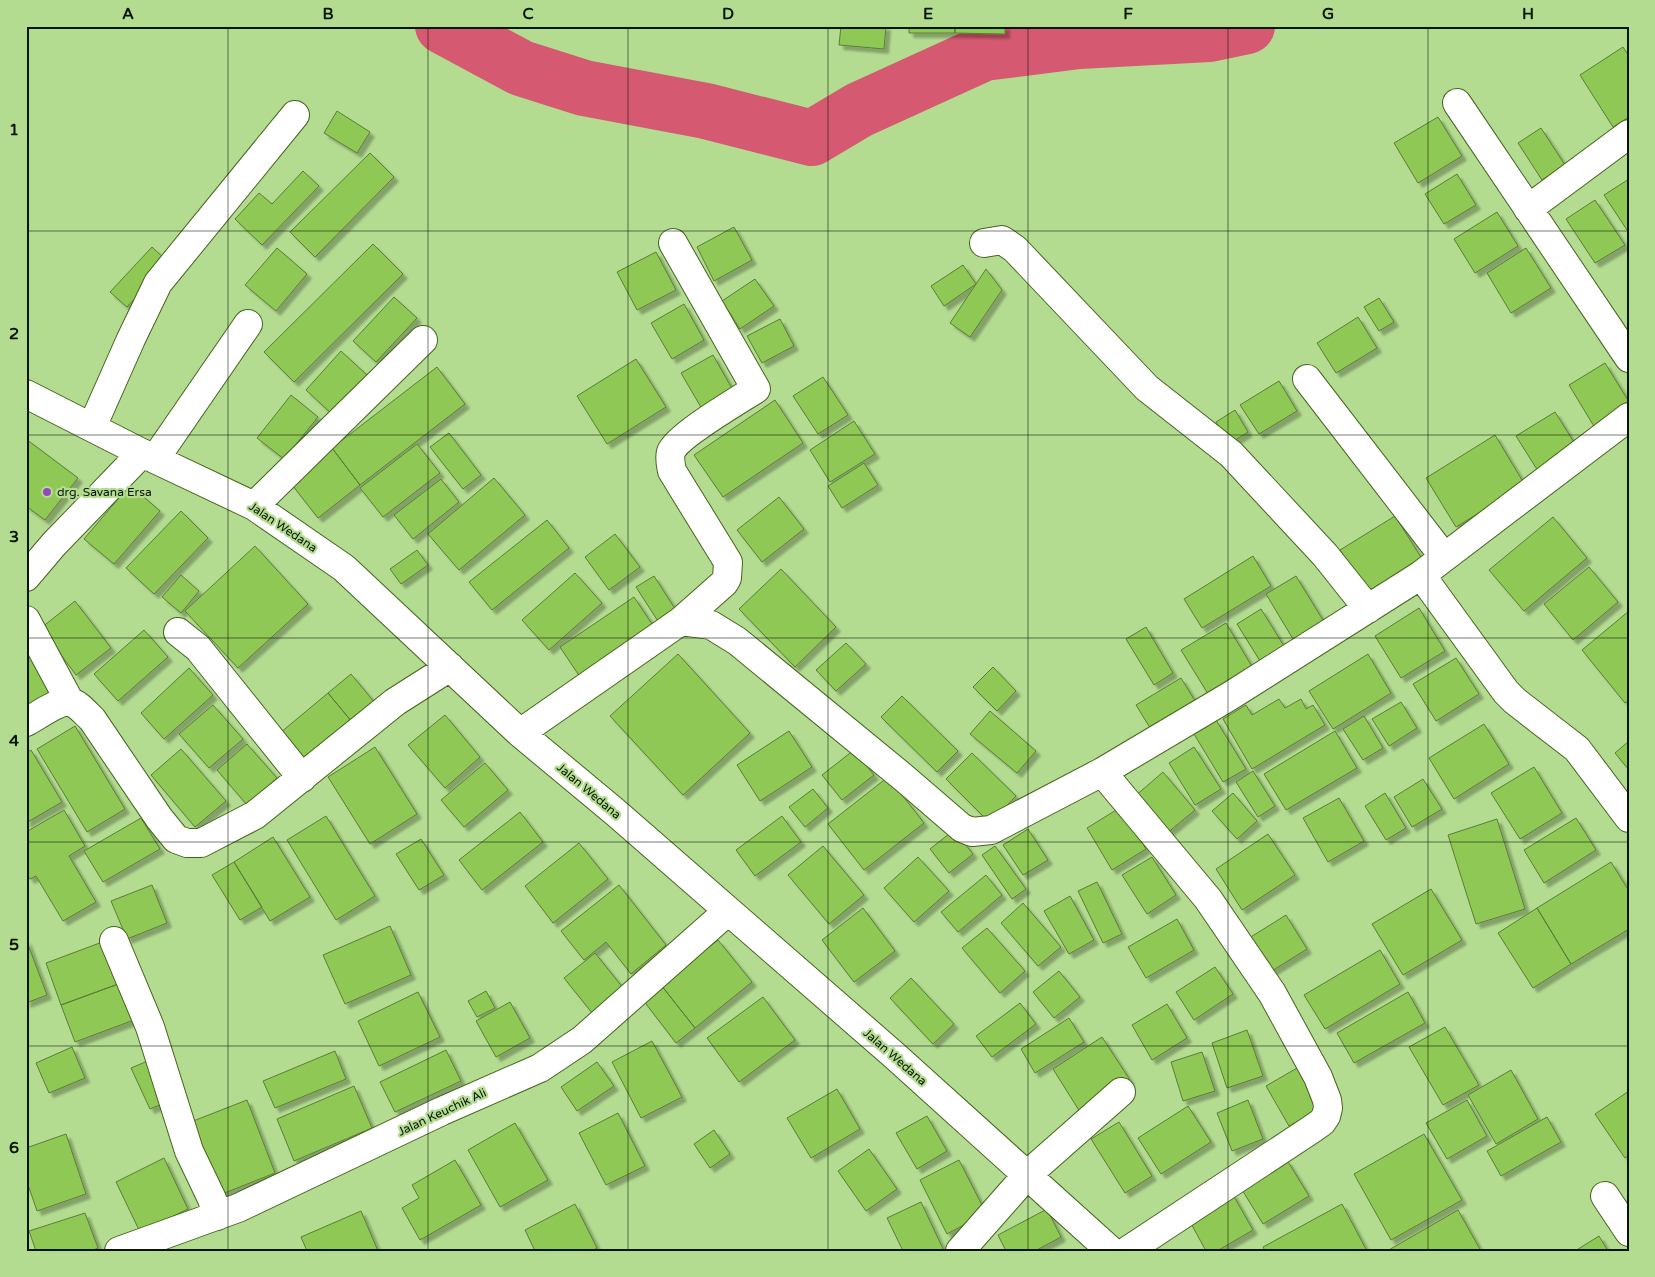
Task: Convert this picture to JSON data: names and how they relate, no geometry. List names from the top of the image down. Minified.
{"streets":{"street":["Jalan Wedana","Jalan Keuchik Ali"]},"crossings":[["Jalan Wedana","Jalan Keuchik Ali"]],"places":["drg. Savana Ersa"],"grid":{"columns":["A","B","C","D","E","F","G","H"],"rows":["1","2","3","4","5","6"]}}
